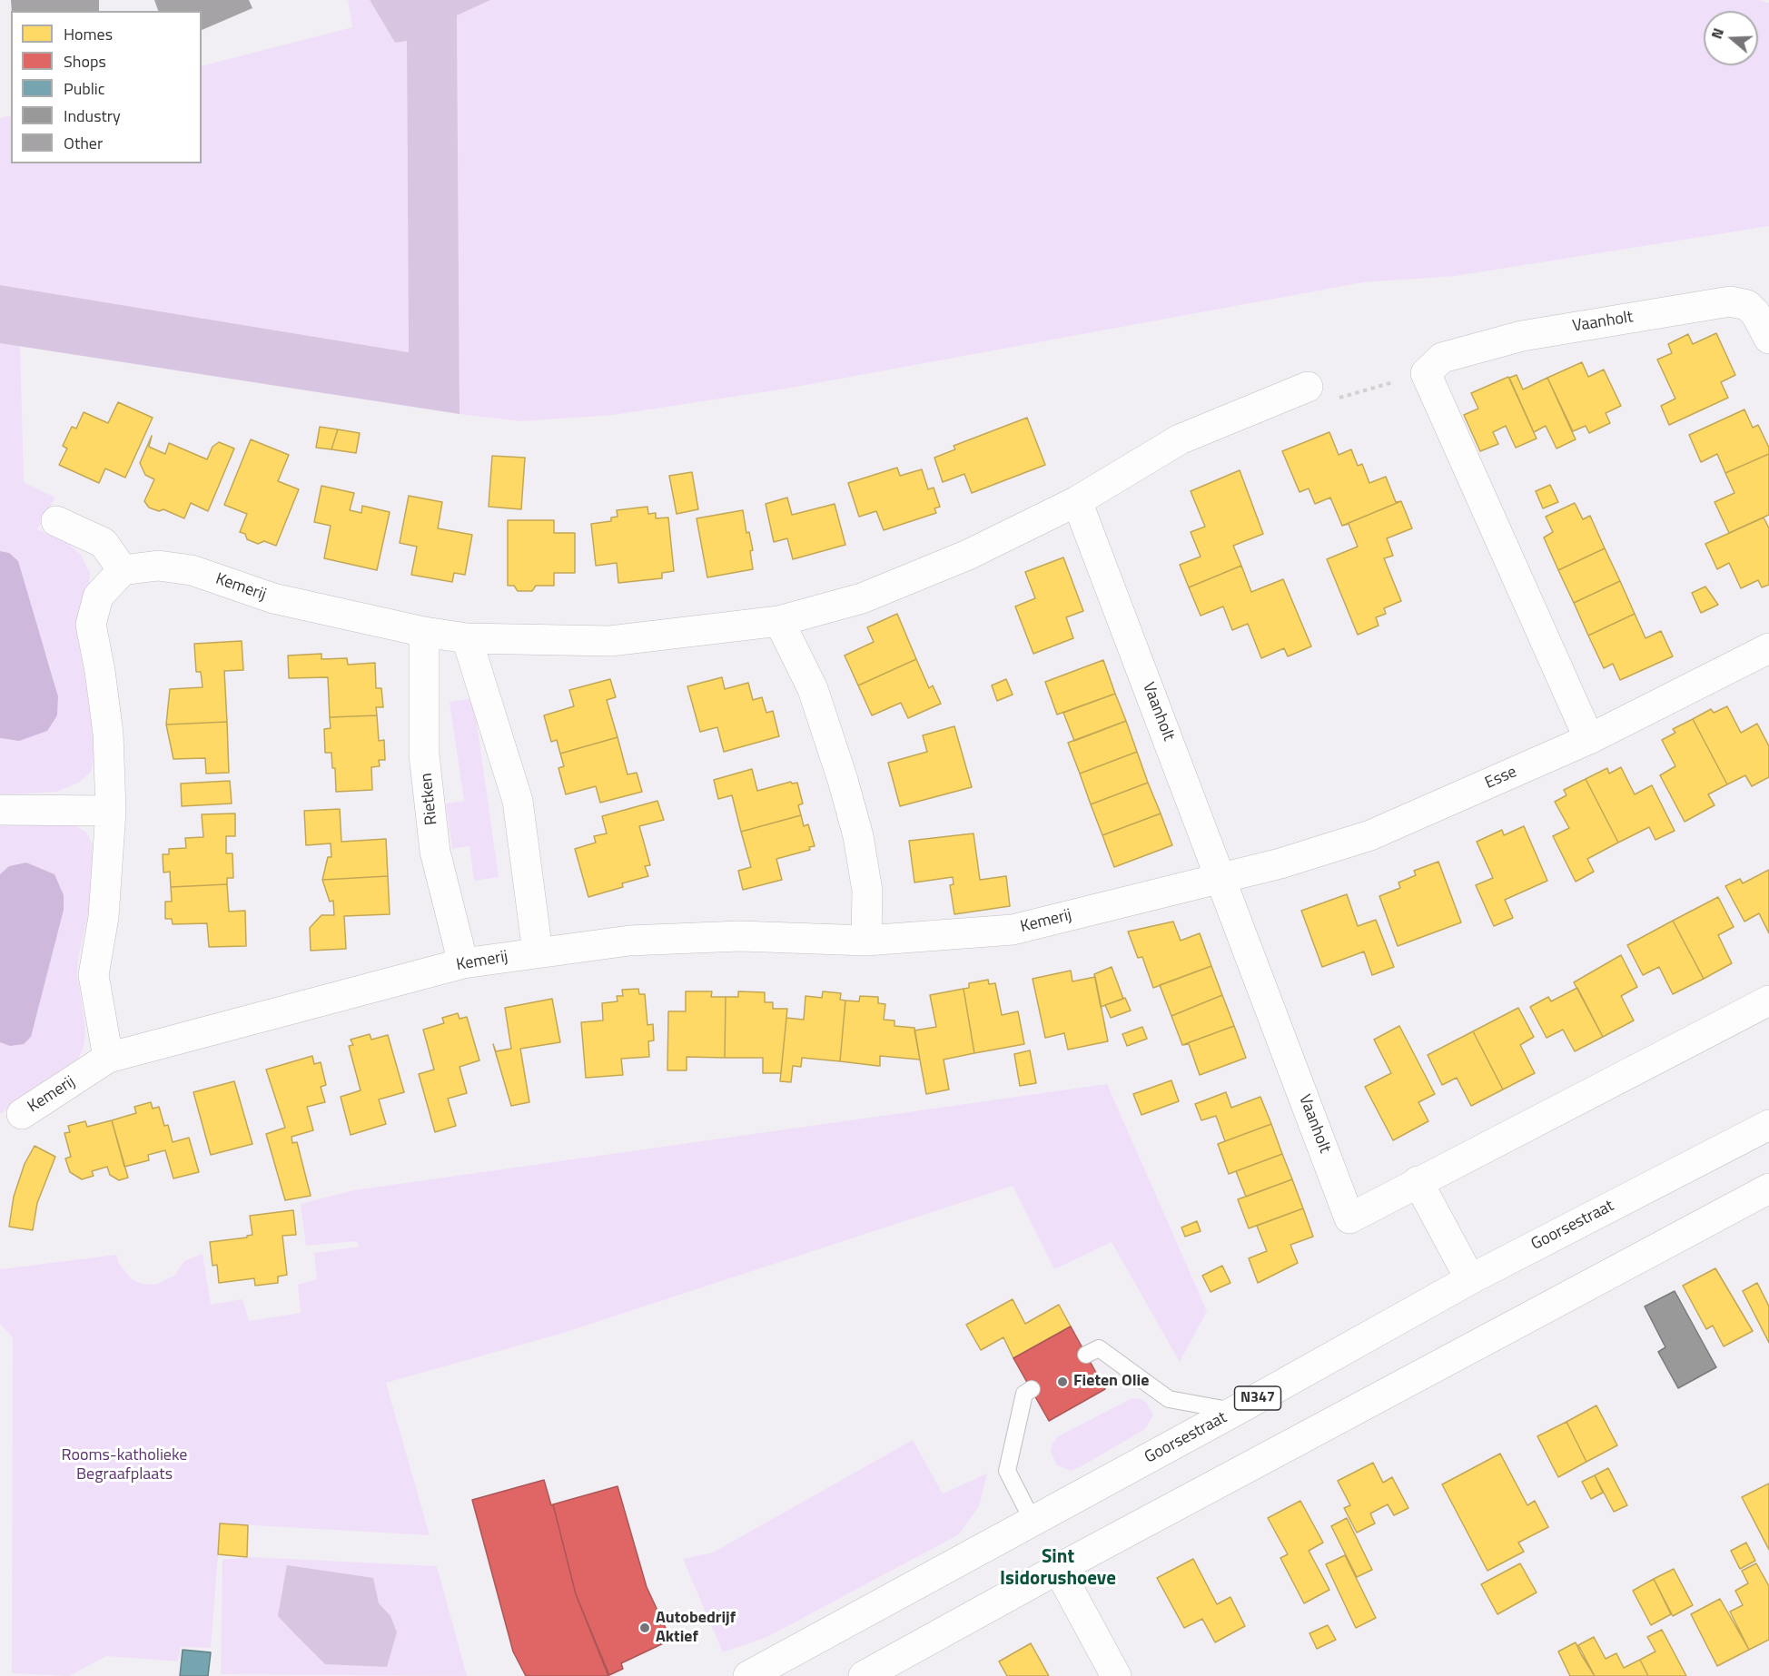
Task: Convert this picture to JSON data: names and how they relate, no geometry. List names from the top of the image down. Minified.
{"streets":{"street":["Vaanholt","Kemerij","Esse","Rietken","Goorsestraat","N347"]},"crossings":[["Vaanholt","Kemerij"],["Vaanholt","Esse"],["Kemerij","Esse"],["Kemerij","Rietken"]],"districts":["Sint Isidorushoeve"],"parks":["Rooms-katholieke Begraafplaats"],"places":["Fieten Olie","Autobedrijf Aktief"],"legend":["Homes","Shops","Public","Industry","Other"],"north":"left"}
